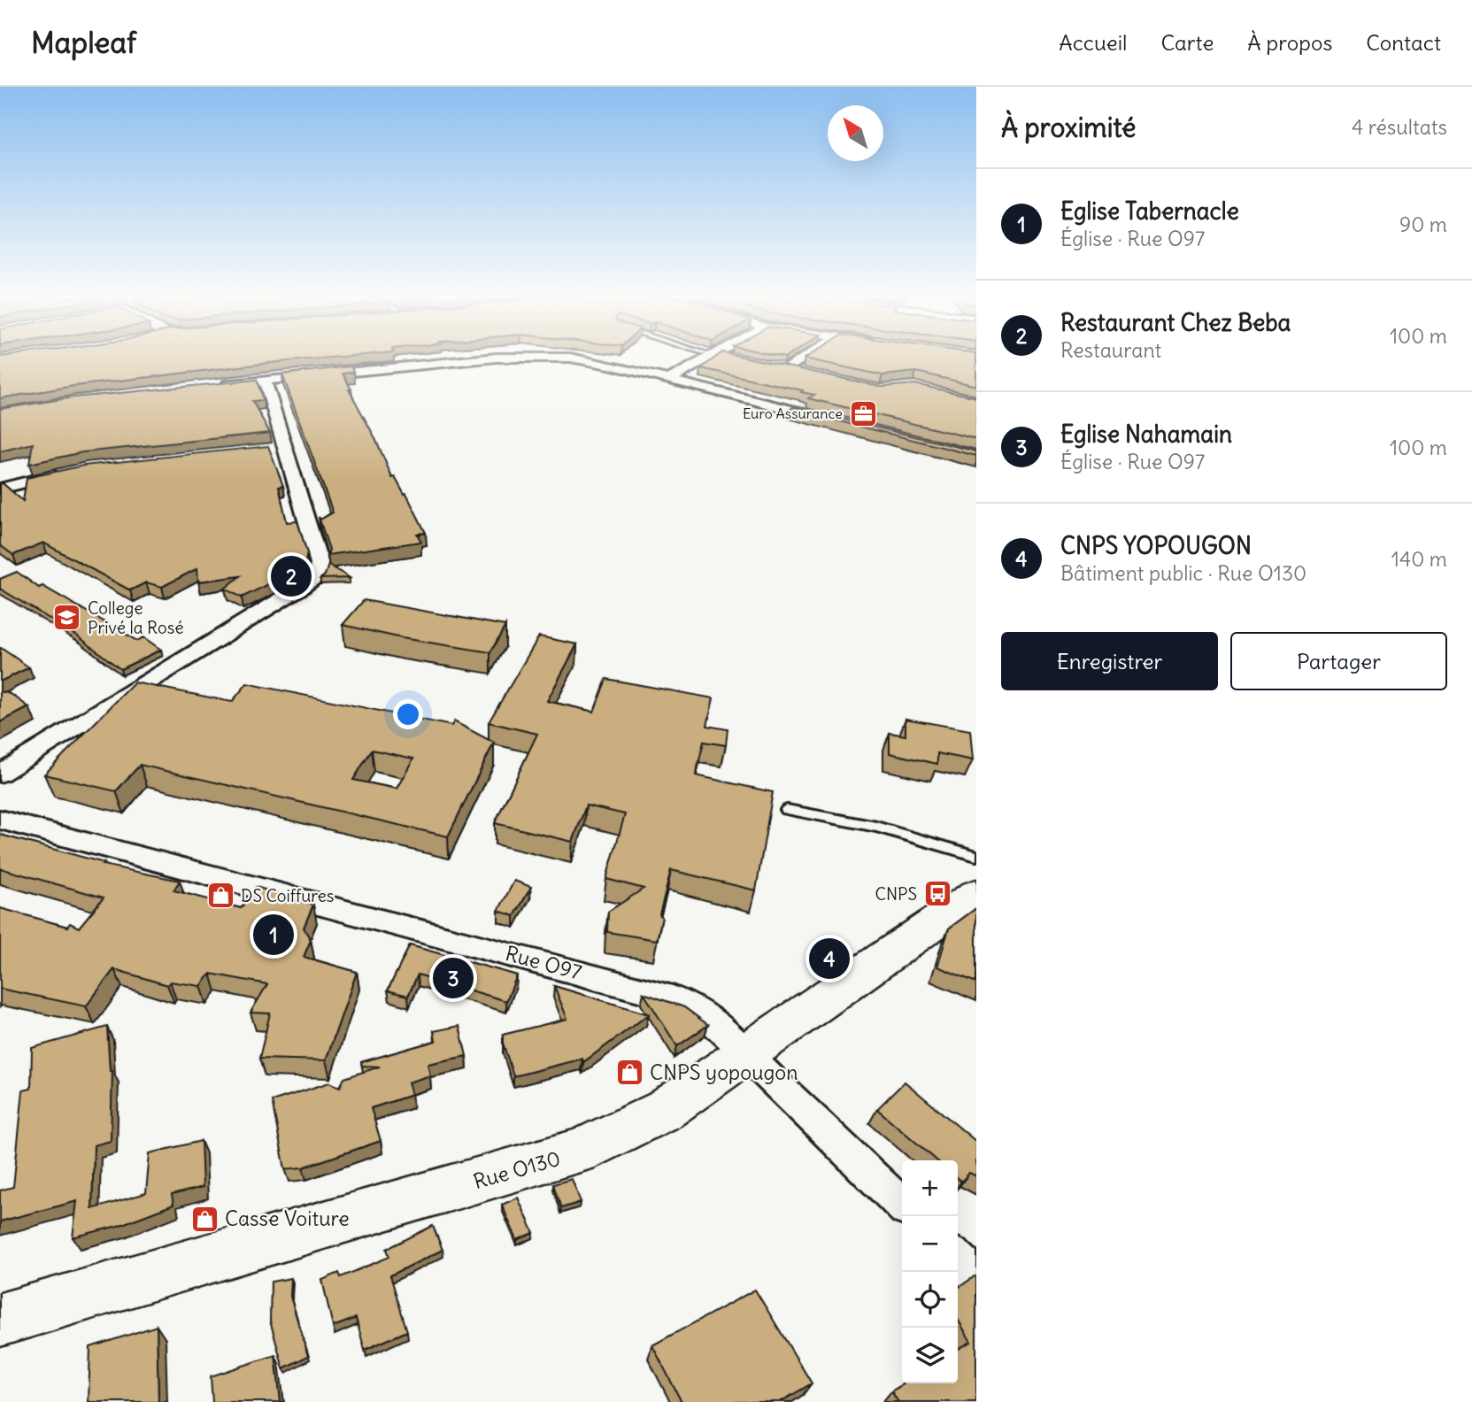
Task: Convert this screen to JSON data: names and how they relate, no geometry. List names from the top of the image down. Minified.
{"streets":{"street":["Rue O97","Rue O130"]},"crossings":[["Rue O97","Rue O130"]],"places":{"office":["Euro Assurance"],"school or university":["College Privé la Rosé"],"bus stop":["CNPS"],"shop":["DS Coiffures","CNPS yopougon","Casse Voiture"]},"north":"top left","page":{"header":"Mapleaf","nav":["Accueil","Carte","À propos","Contact"],"heading":["À proximité","4 résultats"],"list":[{"mark":"1","name":"Eglise Tabernacle","note":"Église · Rue O97","value":"90 m"},{"mark":"2","name":"Restaurant Chez Beba","note":"Restaurant","value":"100 m"},{"mark":"3","name":"Eglise Nahamain","note":"Église · Rue O97","value":"100 m"},{"mark":"4","name":"CNPS YOPOUGON","note":"Bâtiment public · Rue O130","value":"140 m"}],"pins":["2","1","4","3"],"buttons":["Enregistrer","Partager"],"map_buttons":["+","−"]}}
